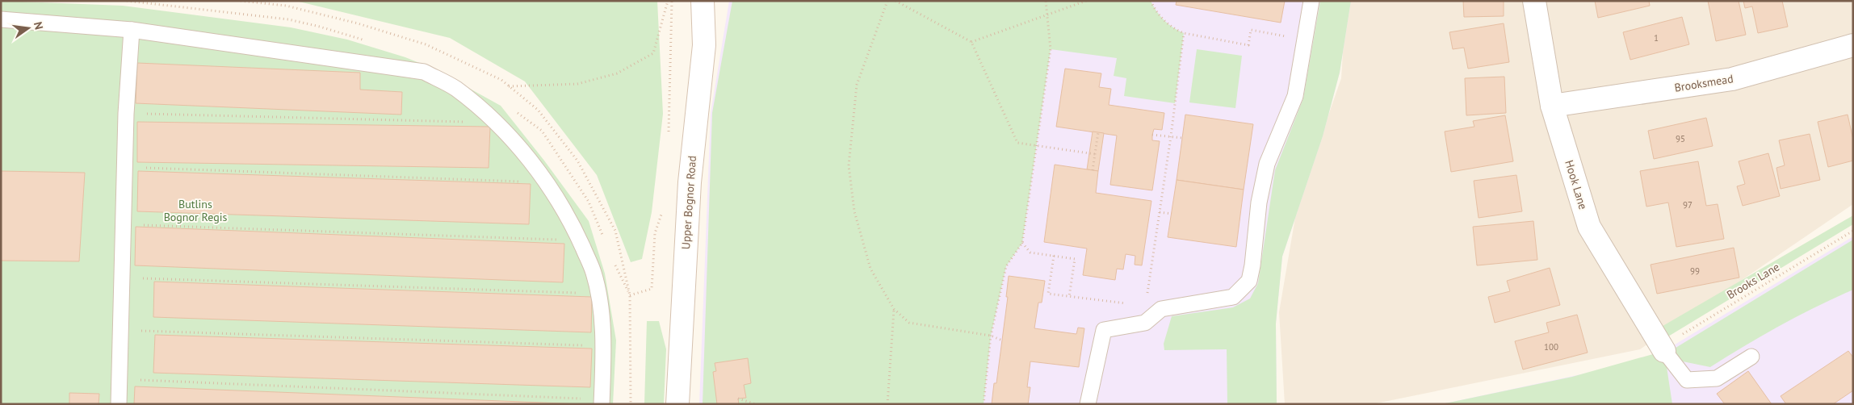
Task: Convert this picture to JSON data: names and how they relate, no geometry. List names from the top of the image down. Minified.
{"streets":{"street":["Brooksmead","Hook Lane","Upper Bognor Road"],"path":["Brooks Lane"]},"crossings":[["Brooksmead","Hook Lane"],["Hook Lane","Brooks Lane"]],"parks":["Butlins Bognor Regis"],"house_numbers":["1","95","97","99","100"],"north":"right"}
